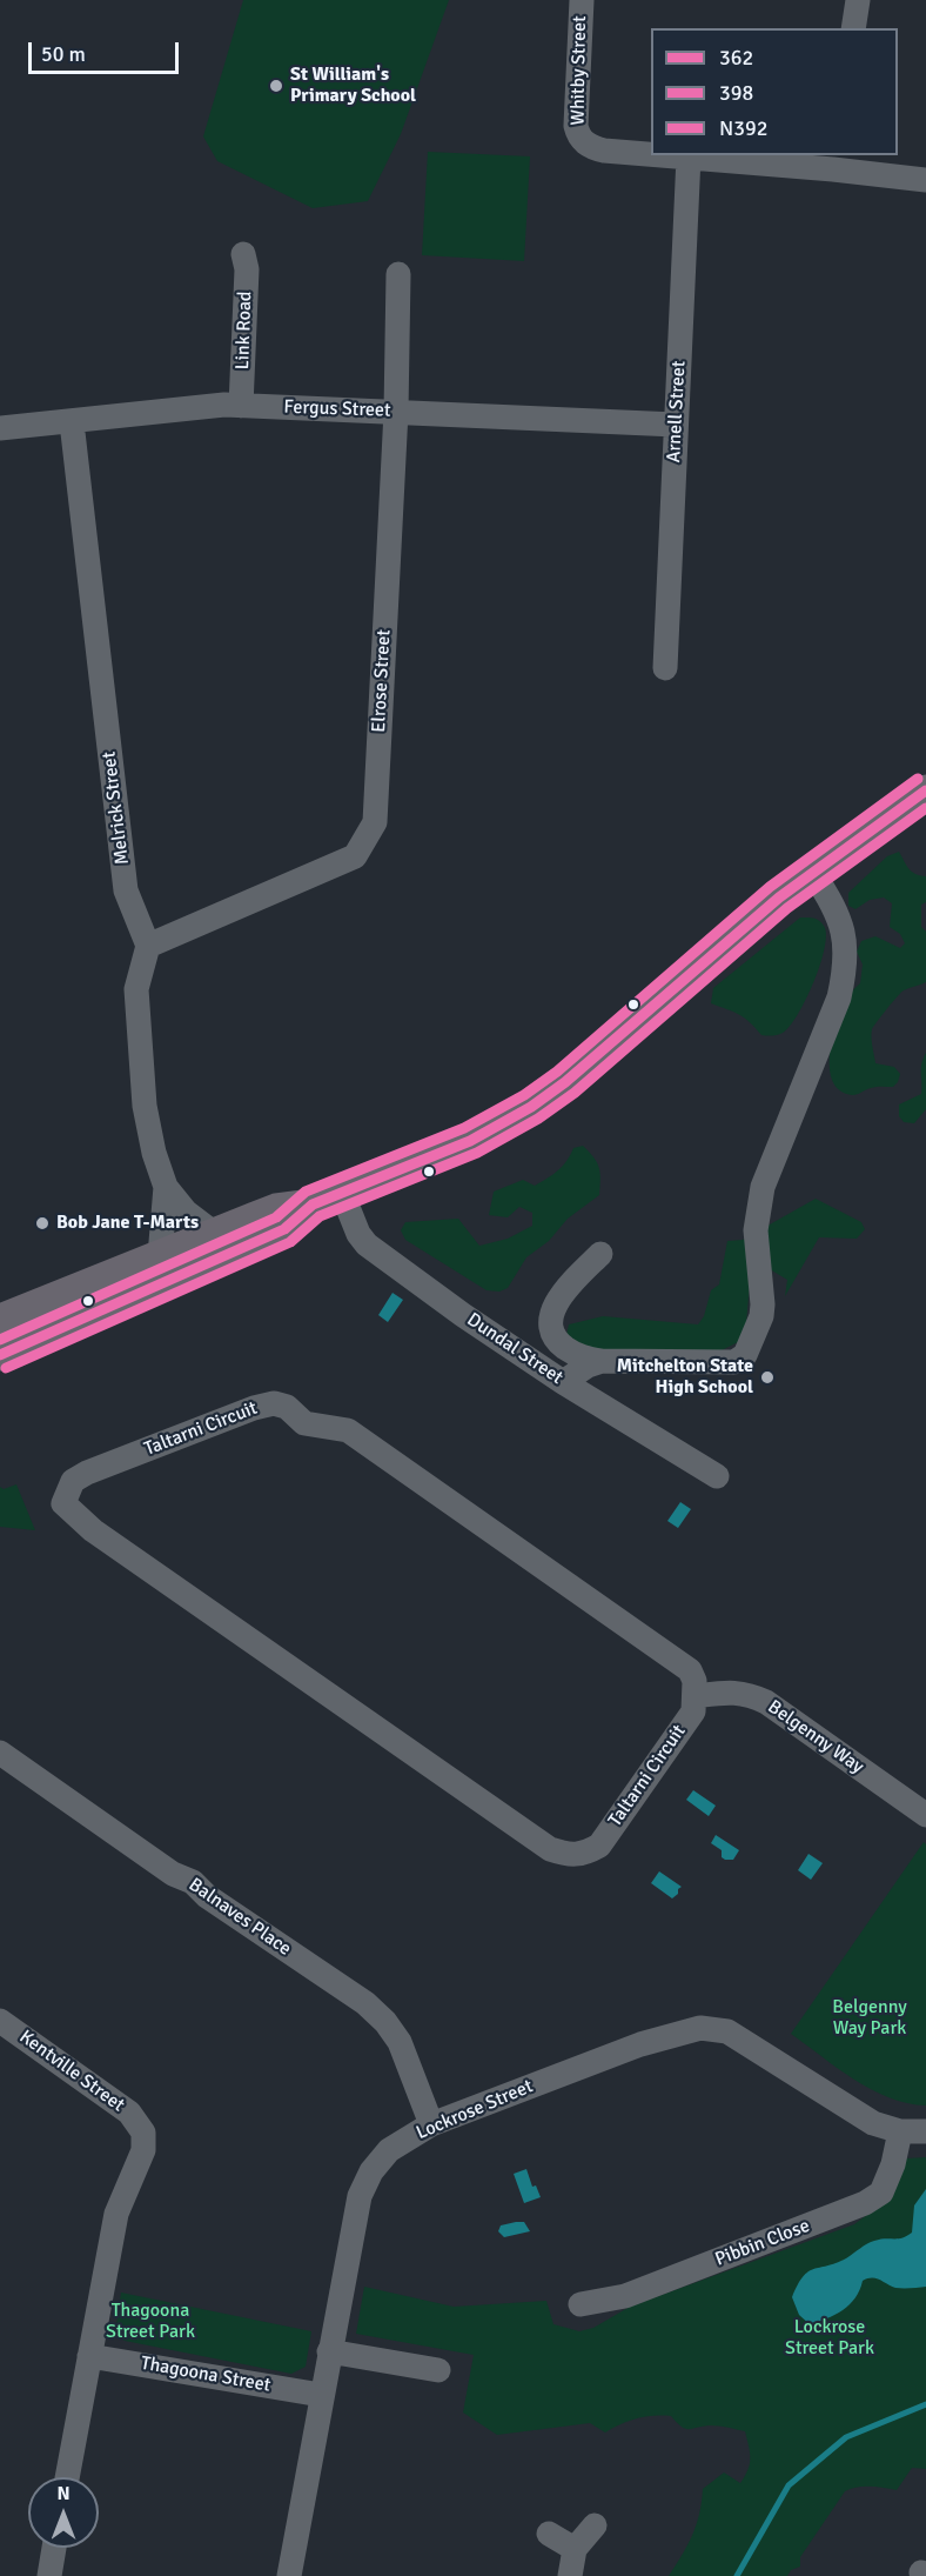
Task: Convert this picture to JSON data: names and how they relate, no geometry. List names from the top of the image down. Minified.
{"streets":{"street":["Whitby Street","Link Road","Fergus Street","Arnell Street","Elrose Street","Melrick Street","Dundal Street","Taltarni Circuit","Belgenny Way","Balnaves Place","Kentville Street","Lockrose Street","Pibbin Close","Thagoona Street"]},"crossings":[["Whitby Street","Arnell Street"],["Link Road","Fergus Street"],["Fergus Street","Arnell Street"],["Fergus Street","Elrose Street"],["Fergus Street","Melrick Street"],["Elrose Street","Melrick Street"],["Taltarni Circuit","Belgenny Way"],["Balnaves Place","Lockrose Street"],["Kentville Street","Thagoona Street"],["Lockrose Street","Pibbin Close"],["Lockrose Street","Thagoona Street"]],"parks":["Belgenny Way Park","Thagoona Street Park","Lockrose Street Park"],"places":["St William's Primary School","Bob Jane T-Marts","Mitchelton State High School"],"lines":["transit line N392","transit line 362","transit line 398"],"legend":["362","398","N392"],"scale_bar":"50 m","north":"top"}
